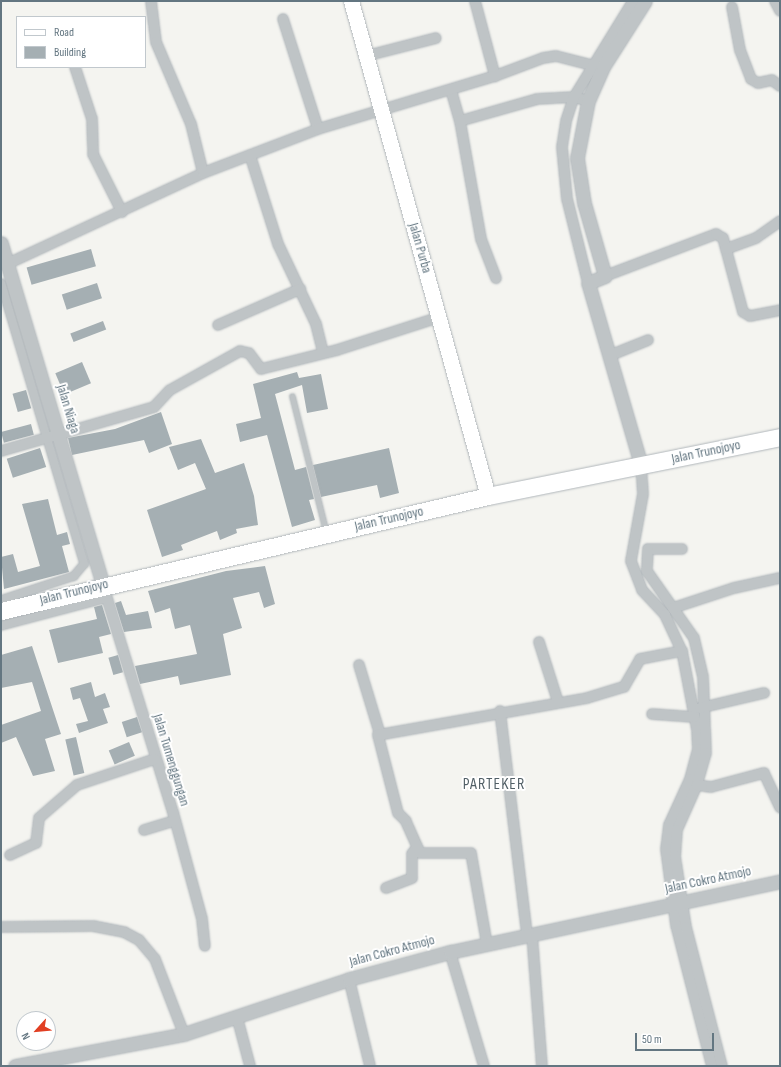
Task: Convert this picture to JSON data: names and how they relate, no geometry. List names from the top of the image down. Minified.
{"streets":{"highway":["Jalan Trunojoyo"],"main road":["Jalan Purba"],"street":["Jalan Niaga","Jalan Tumenggungan","Jalan Cokro Atmojo"]},"crossings":[["Jalan Purba","Jalan Trunojoyo"],["Jalan Niaga","Jalan Trunojoyo"],["Jalan Niaga","Jalan Tumenggungan"],["Jalan Trunojoyo","Jalan Tumenggungan"]],"districts":["PARTEKER"],"legend":["Road","Building"],"scale_bar":"50 m","north":"bottom left"}
